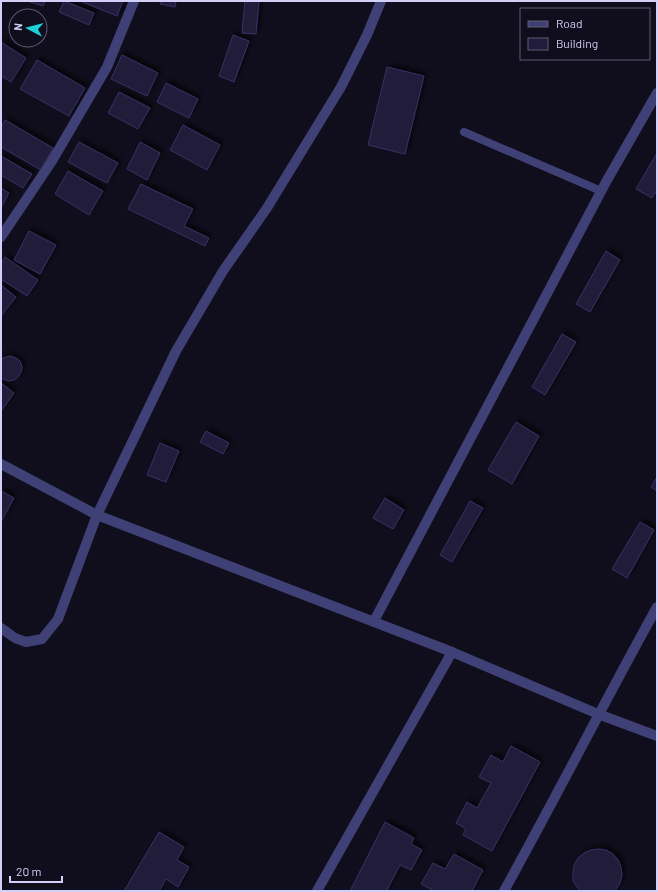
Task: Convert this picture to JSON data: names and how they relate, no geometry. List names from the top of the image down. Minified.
{"legend":["Road","Building"],"scale_bar":"20 m","north":"left"}
